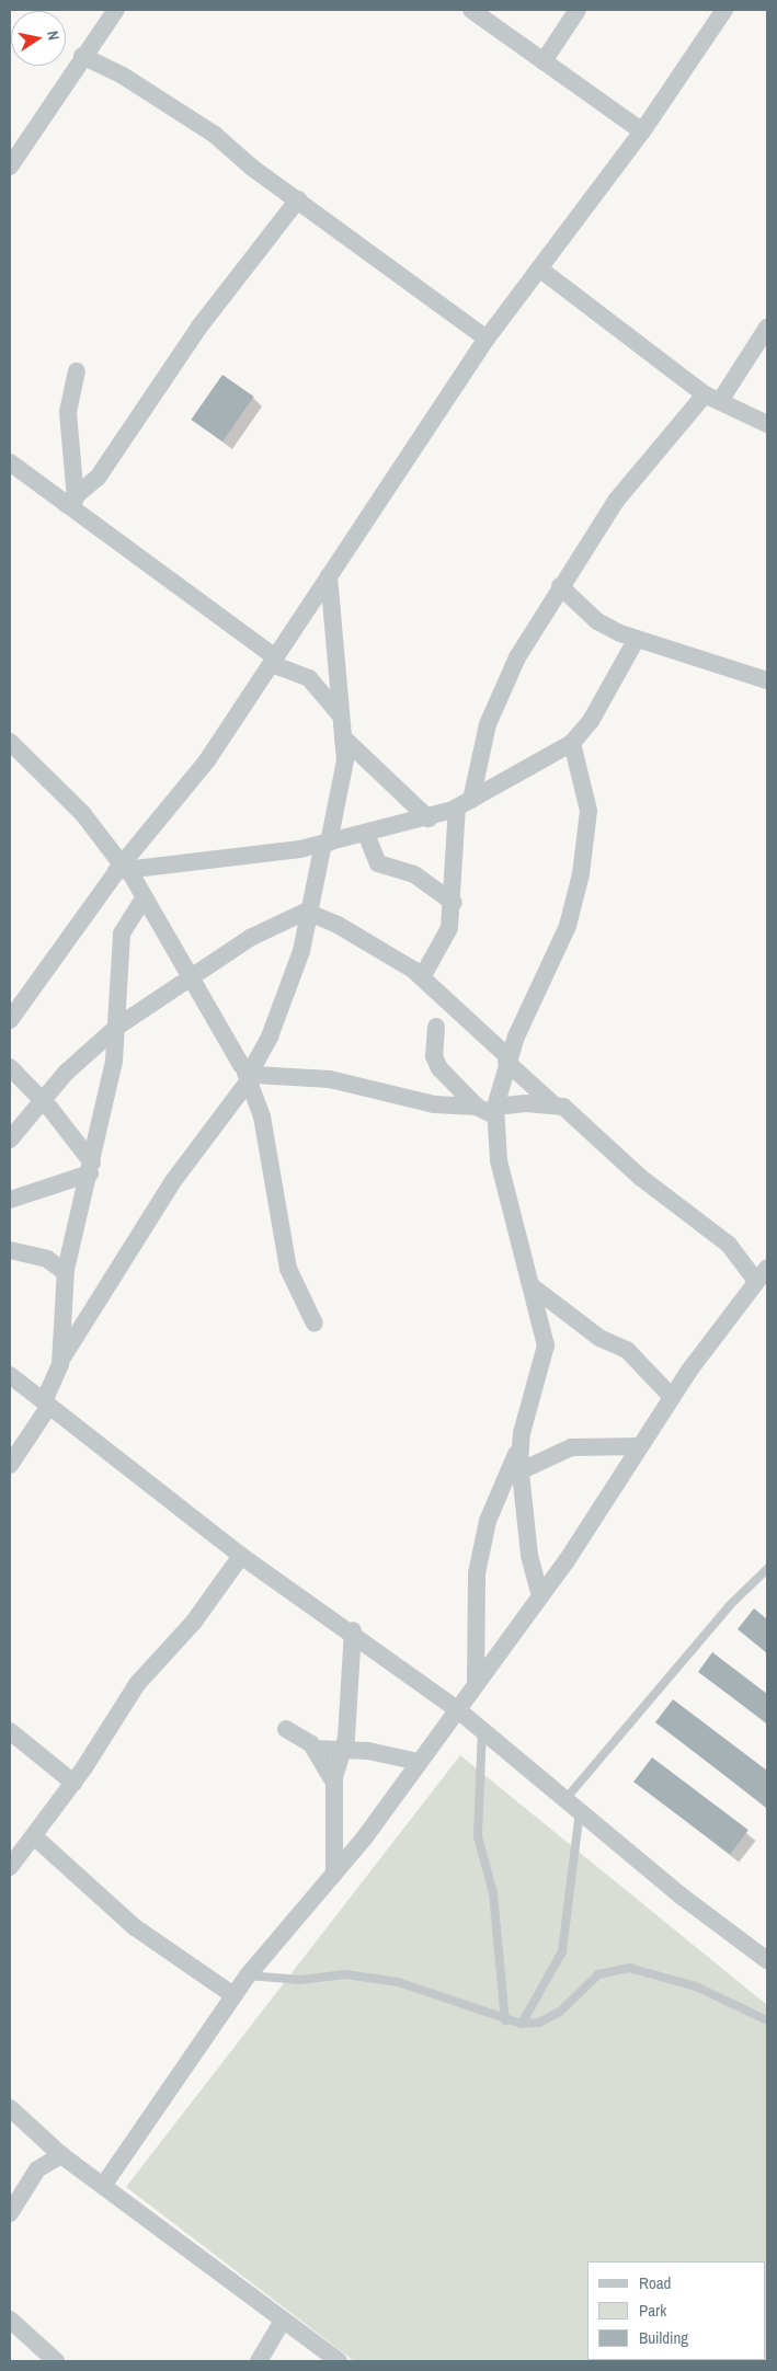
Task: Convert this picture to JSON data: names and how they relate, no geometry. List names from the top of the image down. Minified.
{"legend":["Road","Park","Building"],"north":"right"}
